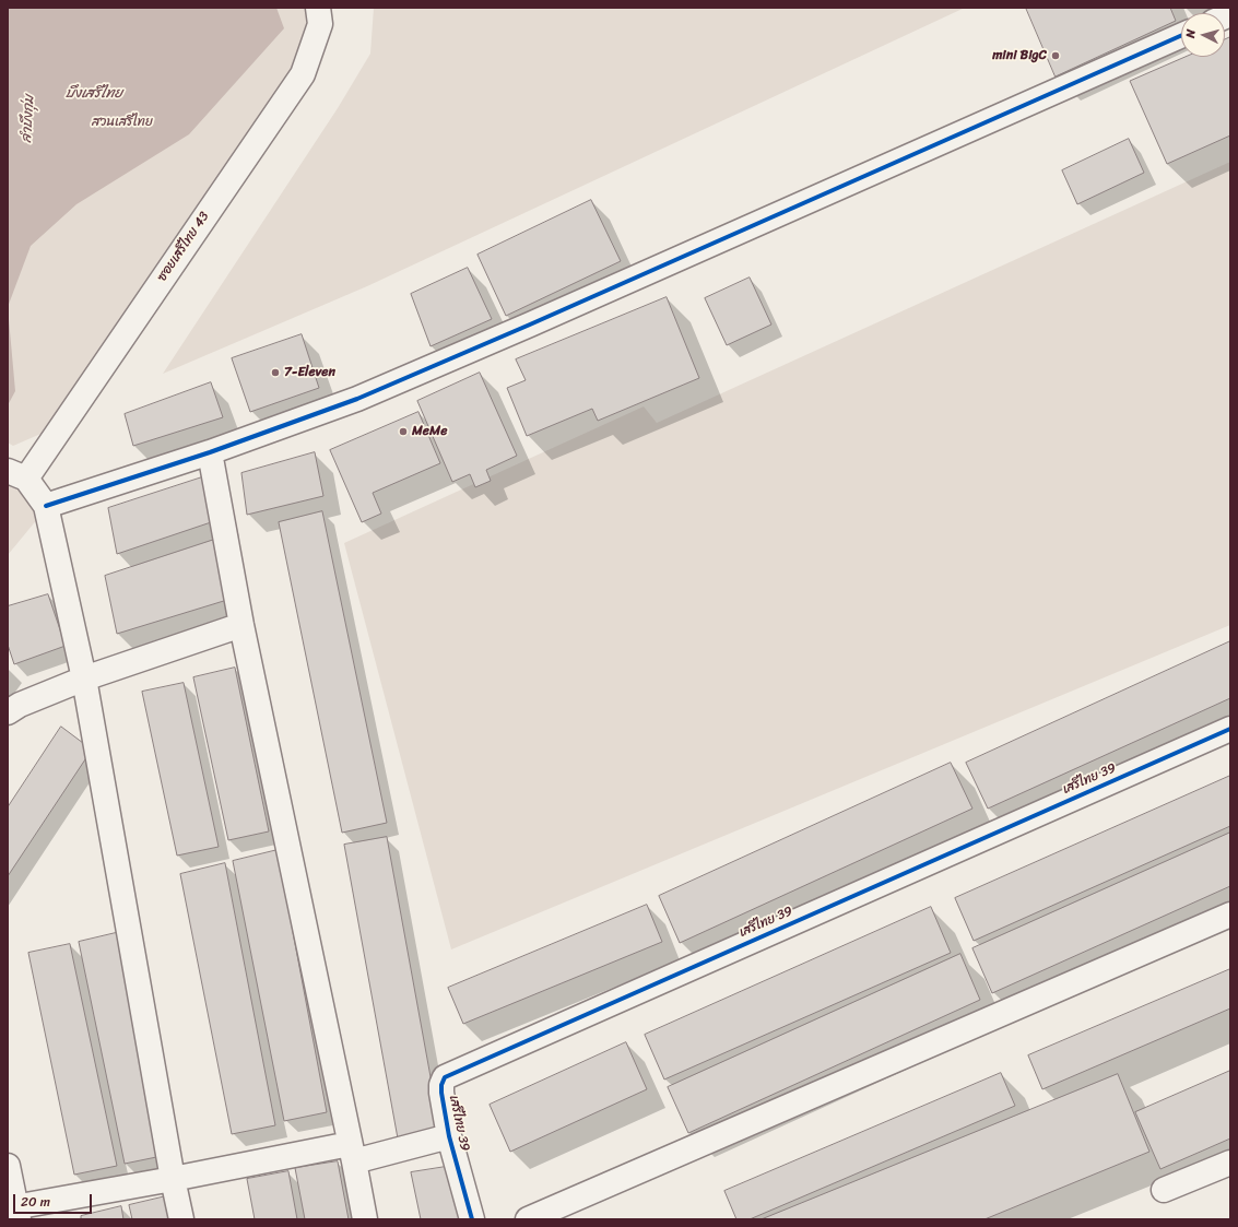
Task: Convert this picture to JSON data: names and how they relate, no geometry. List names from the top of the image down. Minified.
{"streets":{"street":["ซอยเสรีไทย 43","เสรีไทย 39"]},"water":["บึงเสรีไทย","ลำบึงกุ่ม"],"parks":["สวนเสรีไทย"],"places":["mini BigC","7-Eleven","MeMe"],"scale_bar":"20 m","north":"left"}
